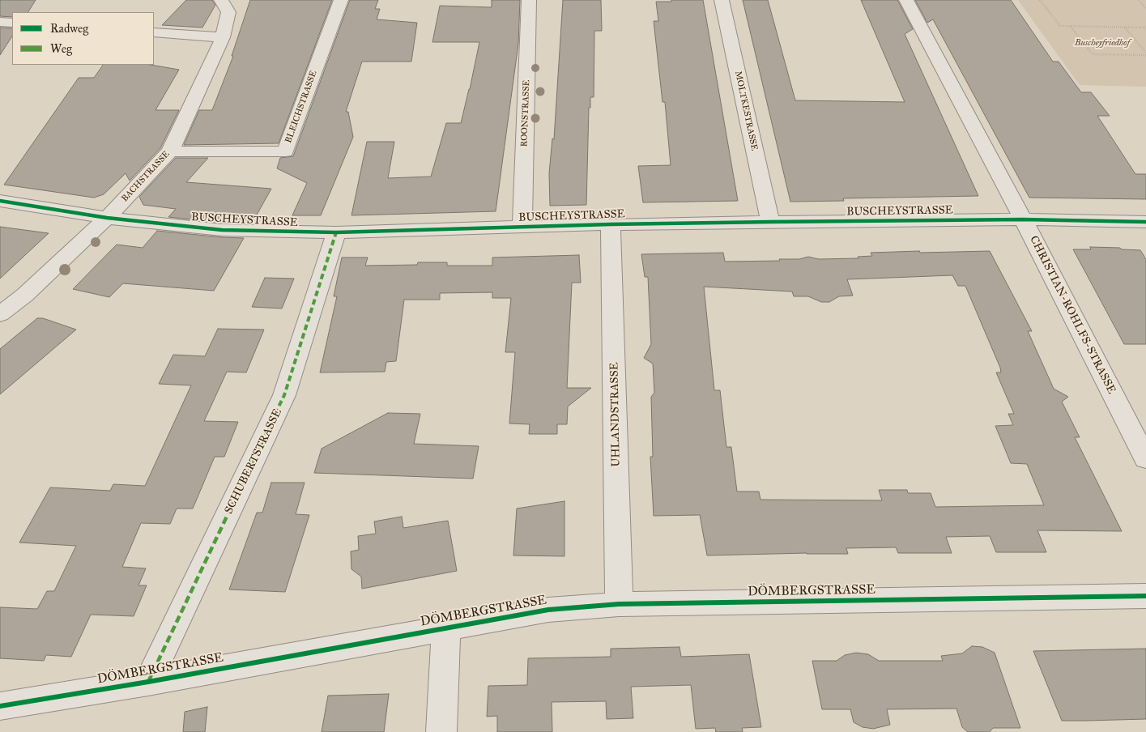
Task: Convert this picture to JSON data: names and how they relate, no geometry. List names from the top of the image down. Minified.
{"streets":{"street":["BLEICHSTRASSE","MOLTKESTRASSE","ROONSTRASSE","BACHSTRASSE","BUSCHEYSTRASSE","CHRISTIAN-ROHLFS-STRASSE","UHLANDSTRASSE","SCHUBERTSTRASSE","DÖMBERGSTRASSE"]},"crossings":[["BLEICHSTRASSE","BACHSTRASSE"],["MOLTKESTRASSE","BUSCHEYSTRASSE"],["ROONSTRASSE","BUSCHEYSTRASSE"],["BACHSTRASSE","BUSCHEYSTRASSE"],["BUSCHEYSTRASSE","CHRISTIAN-ROHLFS-STRASSE"],["BUSCHEYSTRASSE","UHLANDSTRASSE"],["BUSCHEYSTRASSE","SCHUBERTSTRASSE"],["UHLANDSTRASSE","DÖMBERGSTRASSE"],["SCHUBERTSTRASSE","DÖMBERGSTRASSE"]],"parks":["Buscheyfriedhof"],"legend":["Radweg","Weg"]}
